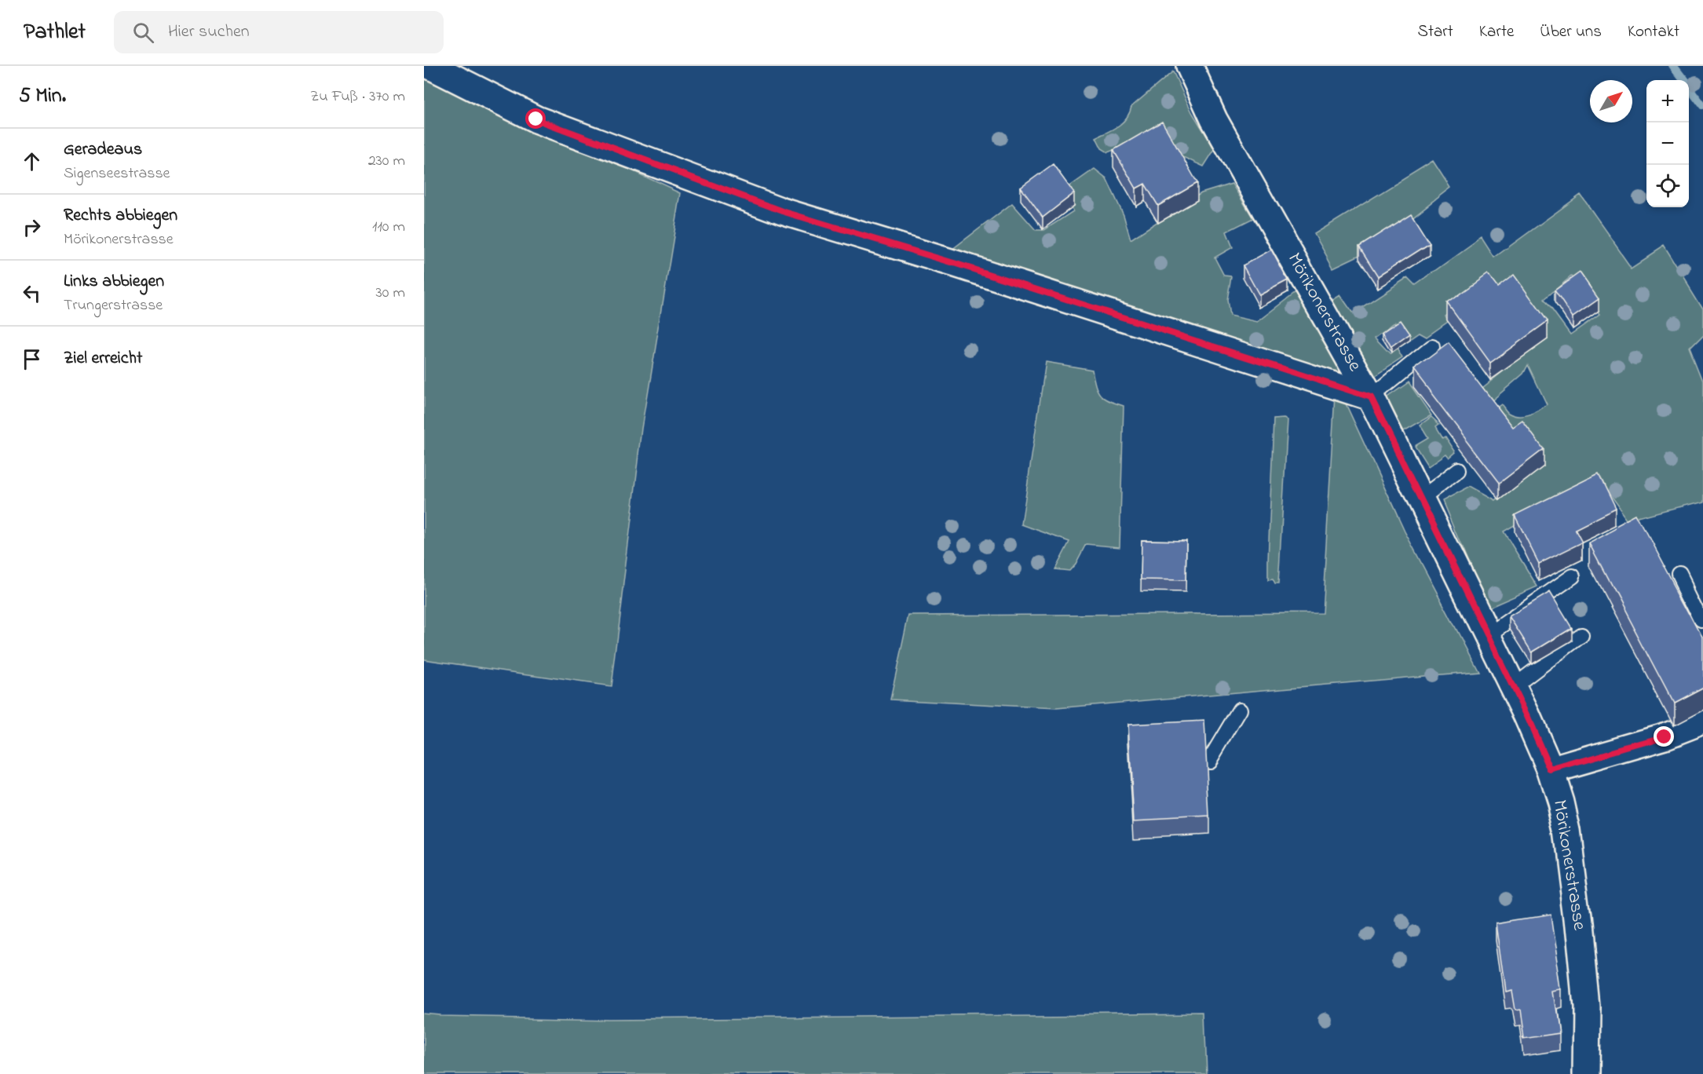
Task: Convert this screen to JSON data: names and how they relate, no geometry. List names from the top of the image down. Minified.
{"streets":{"street":["Mörikonerstrasse"]},"north":"top right","page":{"header":"Pathlet","search":"Hier suchen","nav":["Start","Karte","Über uns","Kontakt"],"heading":["5 Min.","Zu Fuß · 370 m"],"map_buttons":["+","−"],"list":[["Geradeaus","Sigenseestrasse","230 m"],["Rechts abbiegen","Mörikonerstrasse","110 m"],["Links abbiegen","Trungerstrasse","30 m"],"Ziel erreicht"]}}
